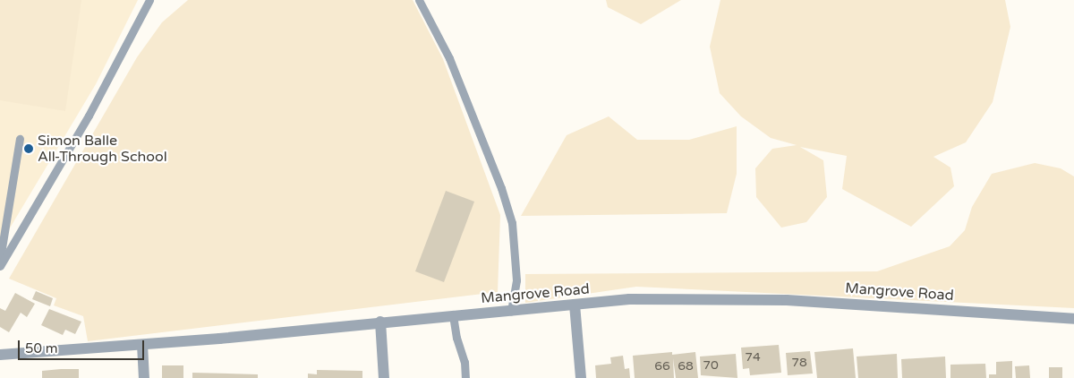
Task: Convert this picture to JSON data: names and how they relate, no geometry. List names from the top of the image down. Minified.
{"streets":{"street":["Mangrove Road"]},"places":["Simon Balle All-Through School"],"house_numbers":["74","78","70","66","68"],"scale_bar":"50 m"}
